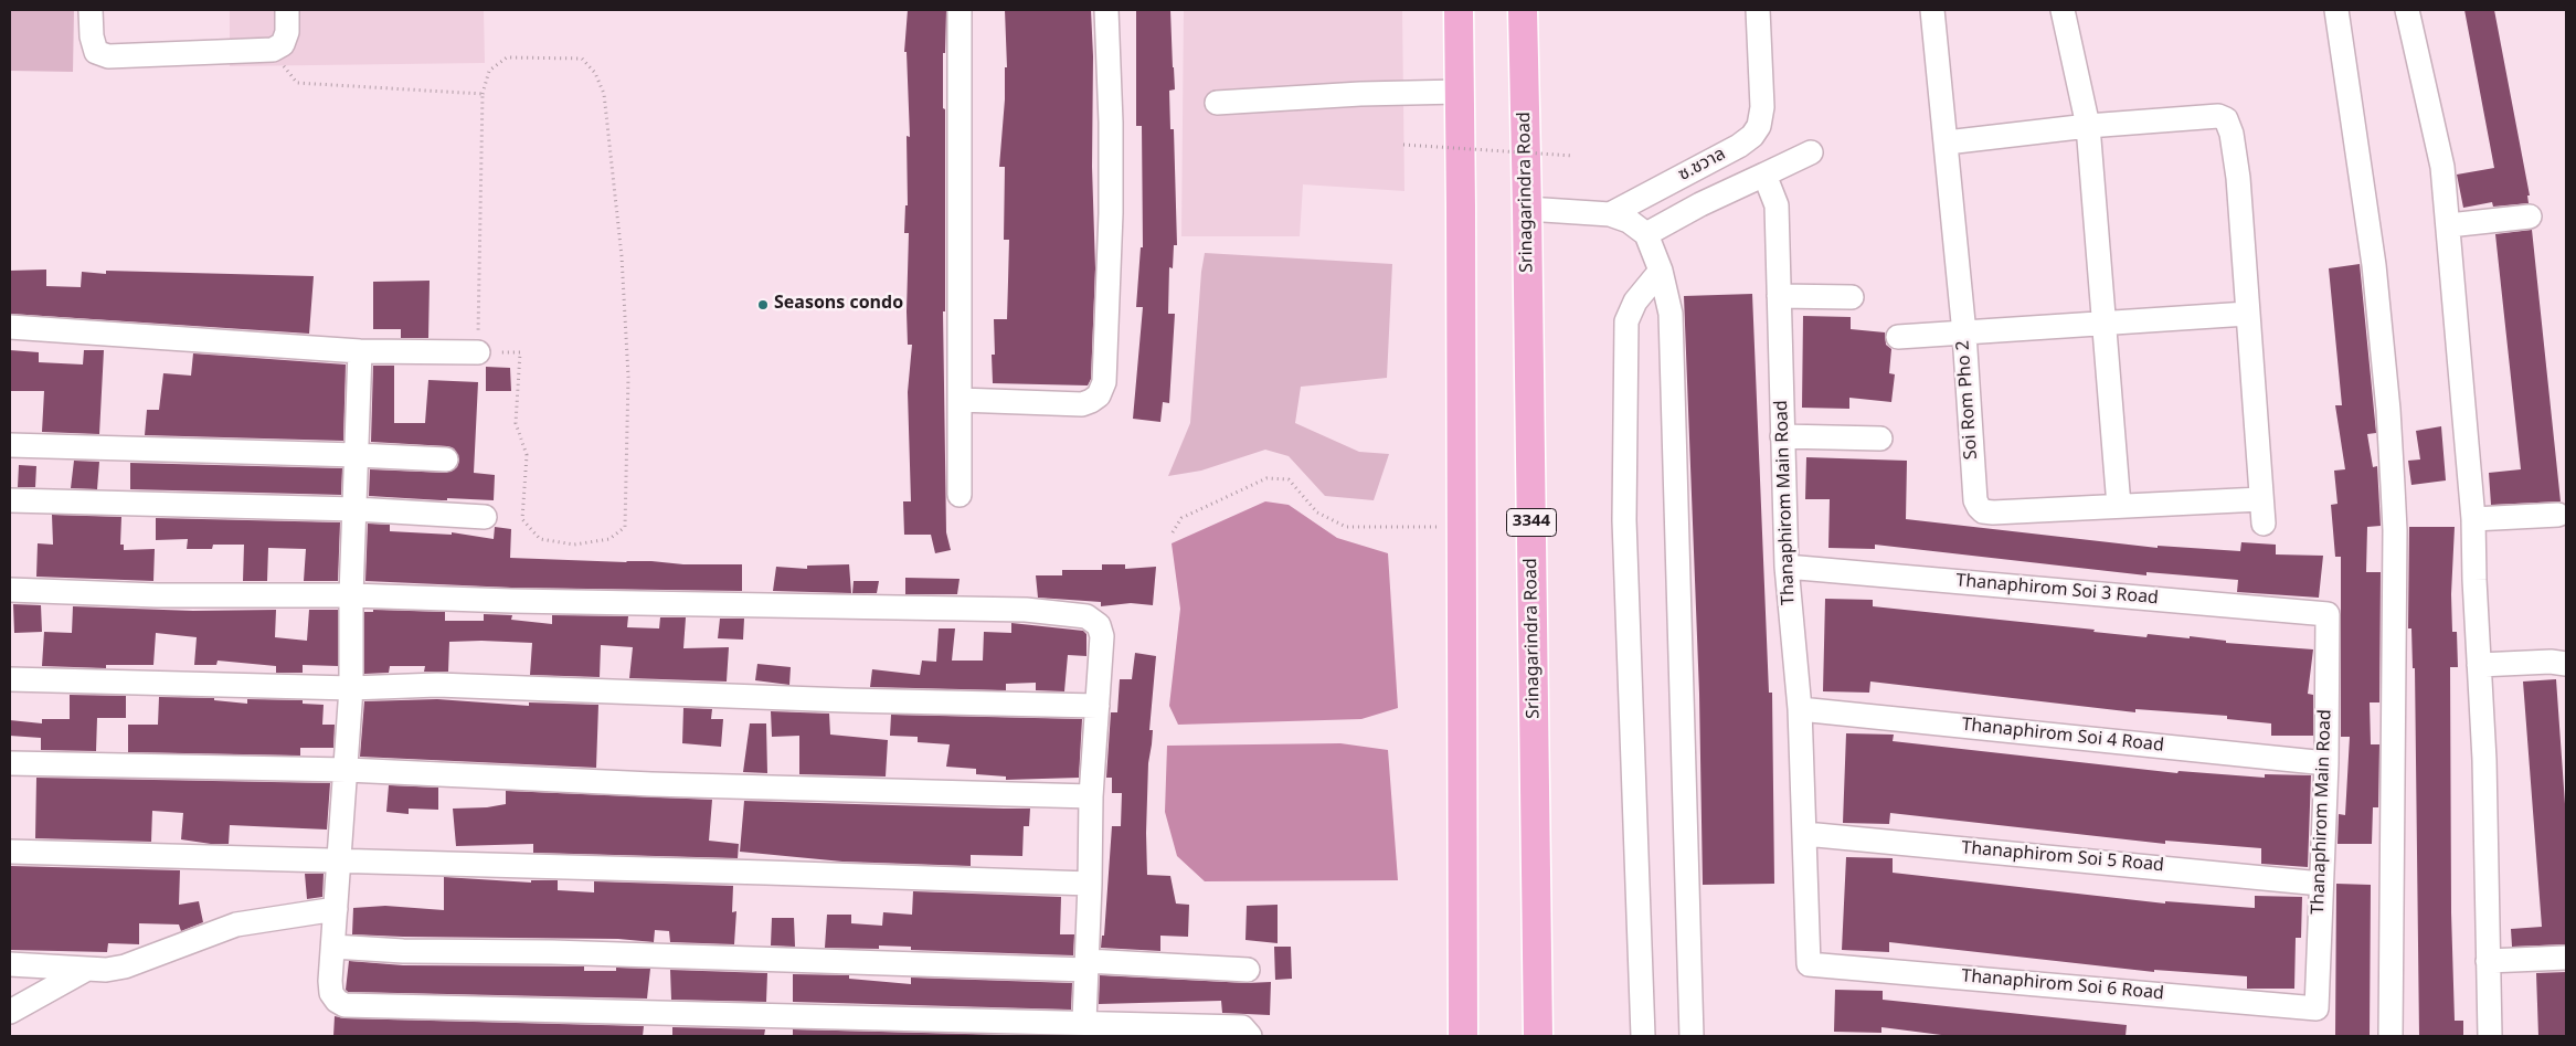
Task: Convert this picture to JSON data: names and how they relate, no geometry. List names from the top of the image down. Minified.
{"streets":{"main road":["Srinagarindra Road","3344"],"street":["ซ.ชวาล","Soi Rom Pho 2","Thanaphirom Main Road","Thanaphirom Soi 3 Road","Thanaphirom Soi 4 Road","Thanaphirom Soi 5 Road","Thanaphirom Soi 6 Road"]},"crossings":[["Thanaphirom Main Road","Thanaphirom Soi 3 Road"],["Thanaphirom Main Road","Thanaphirom Soi 4 Road"],["Thanaphirom Main Road","Thanaphirom Soi 5 Road"],["Thanaphirom Main Road","Thanaphirom Soi 6 Road"]],"places":["Seasons condo"]}
